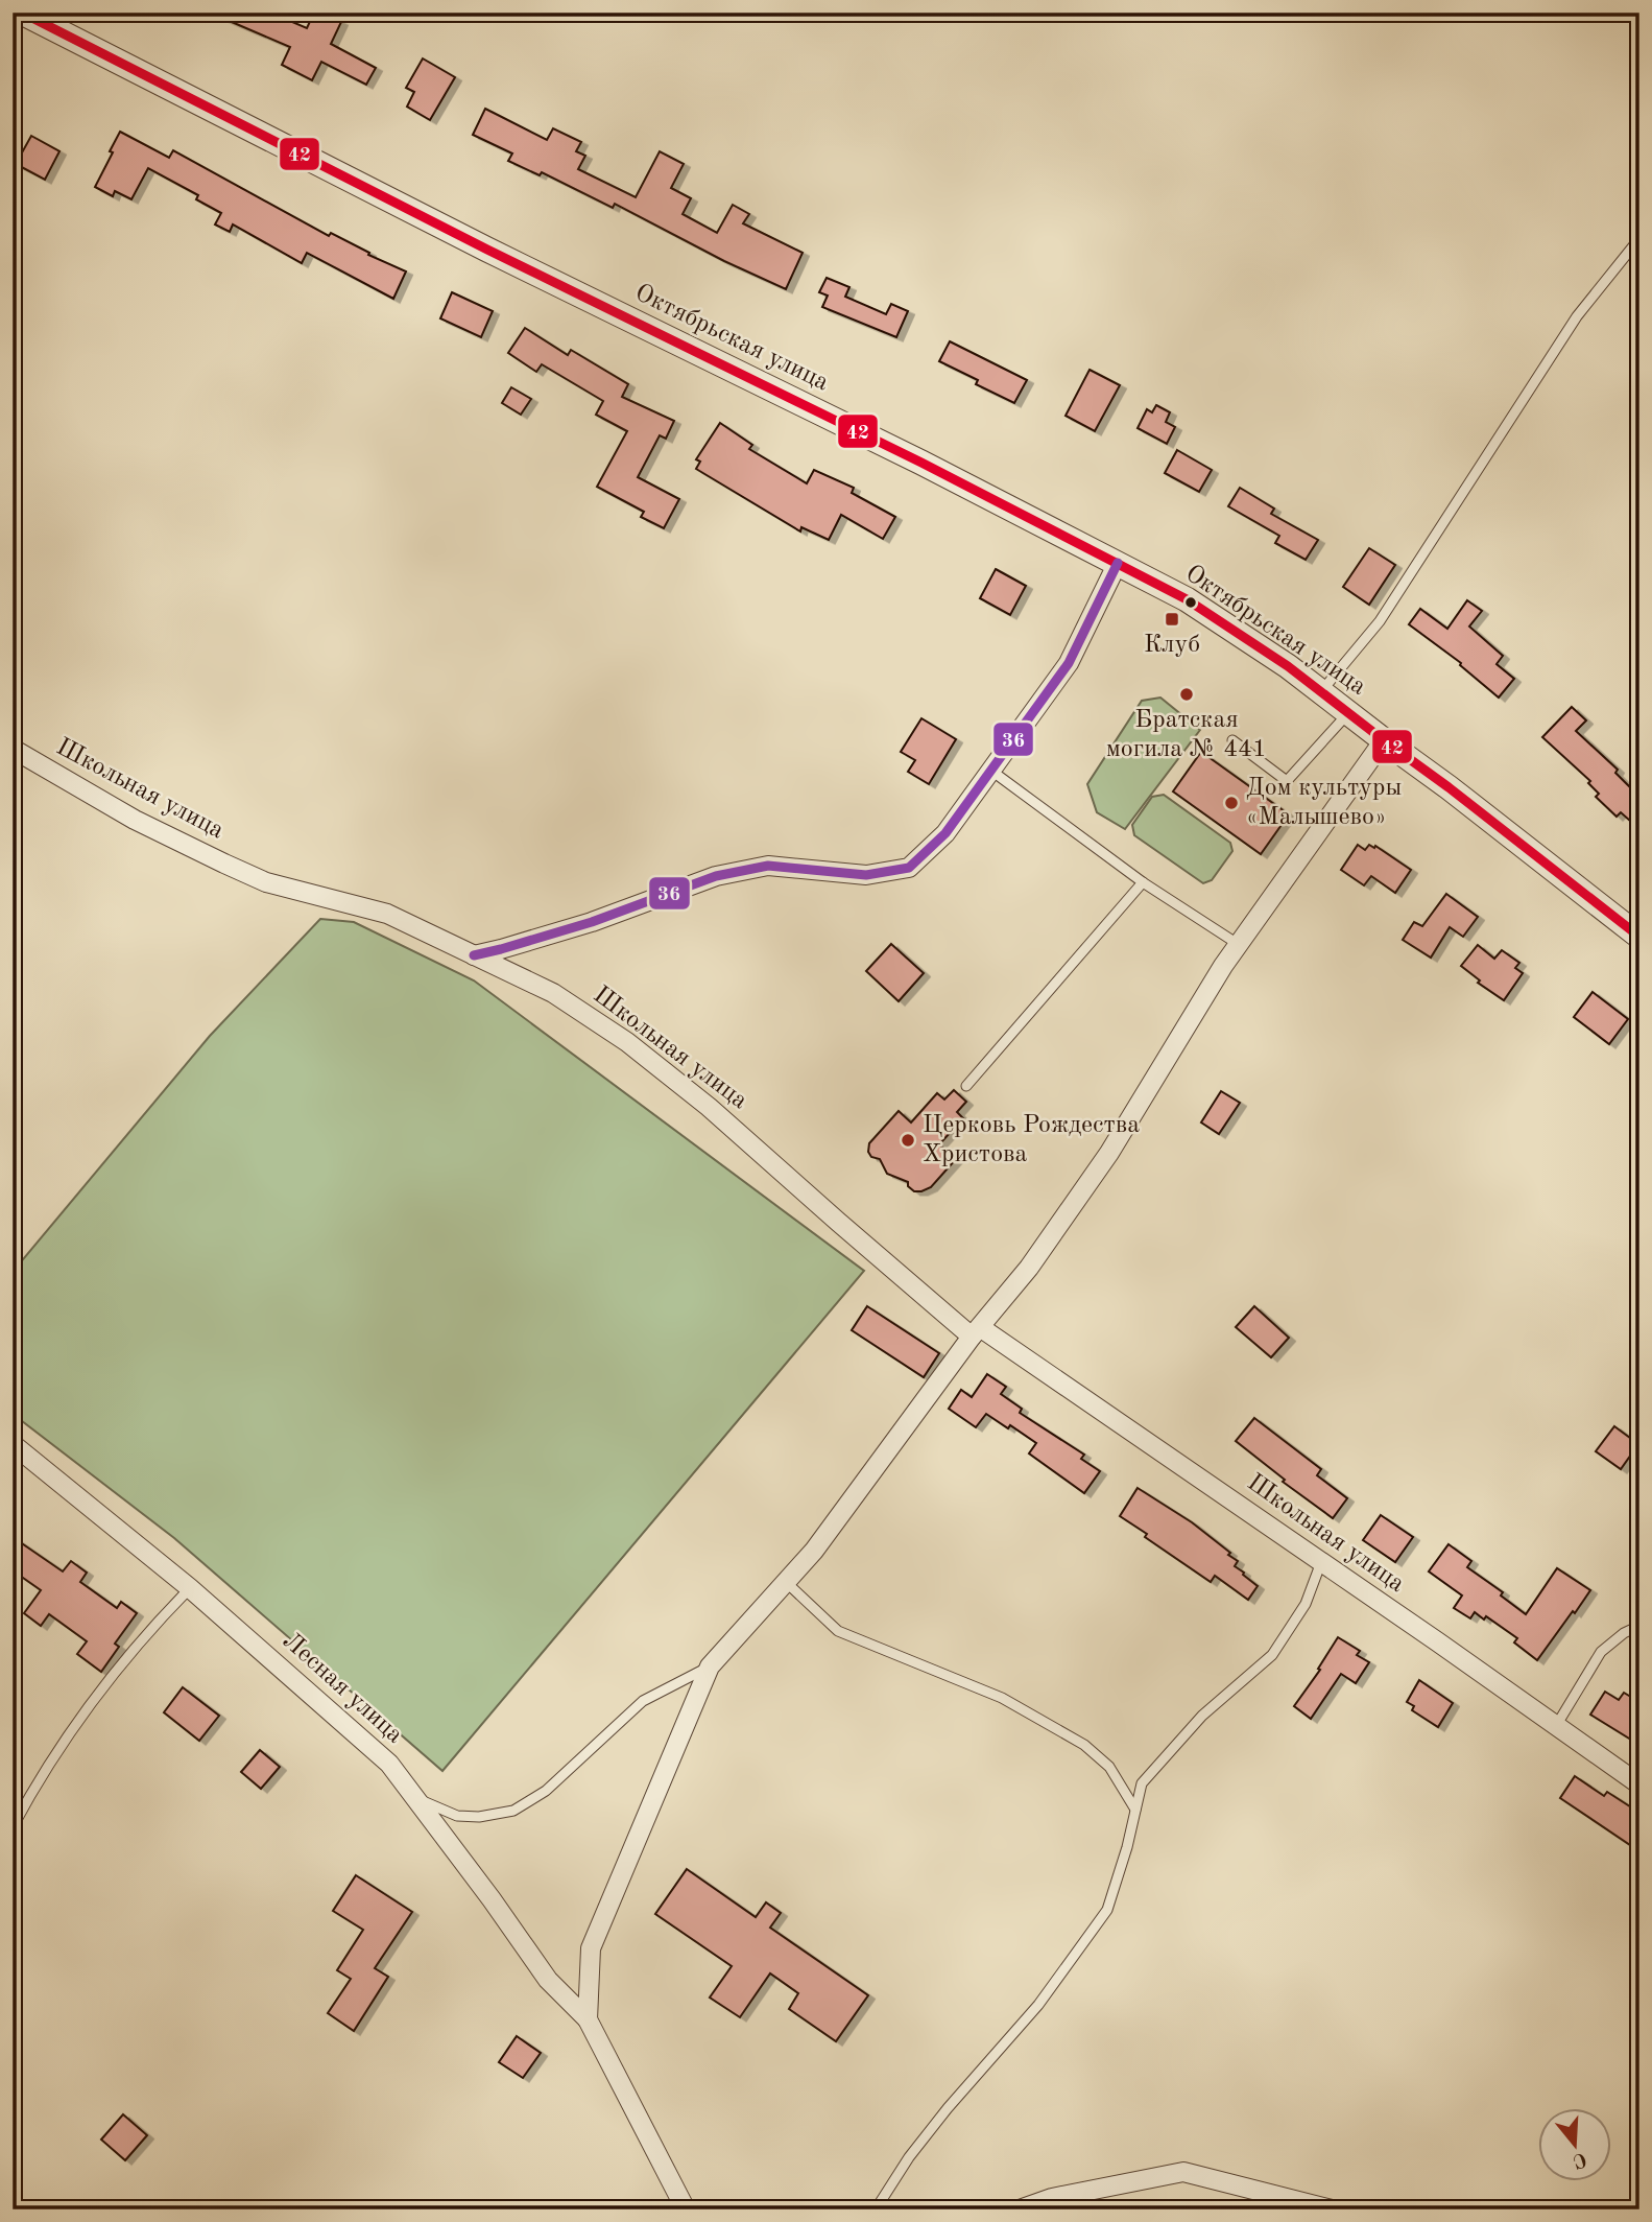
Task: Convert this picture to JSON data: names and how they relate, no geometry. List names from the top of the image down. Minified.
{"streets":{"street":["Октябрьская улица","Школьная улица","Лесная улица"]},"places":{"transit":["Клуб"],"other":["Братская могила № 441","Дом культуры «Малышево»","Церковь Рождества Христова"]},"lines":["transit line 42","transit line 36"],"north":"bottom"}
